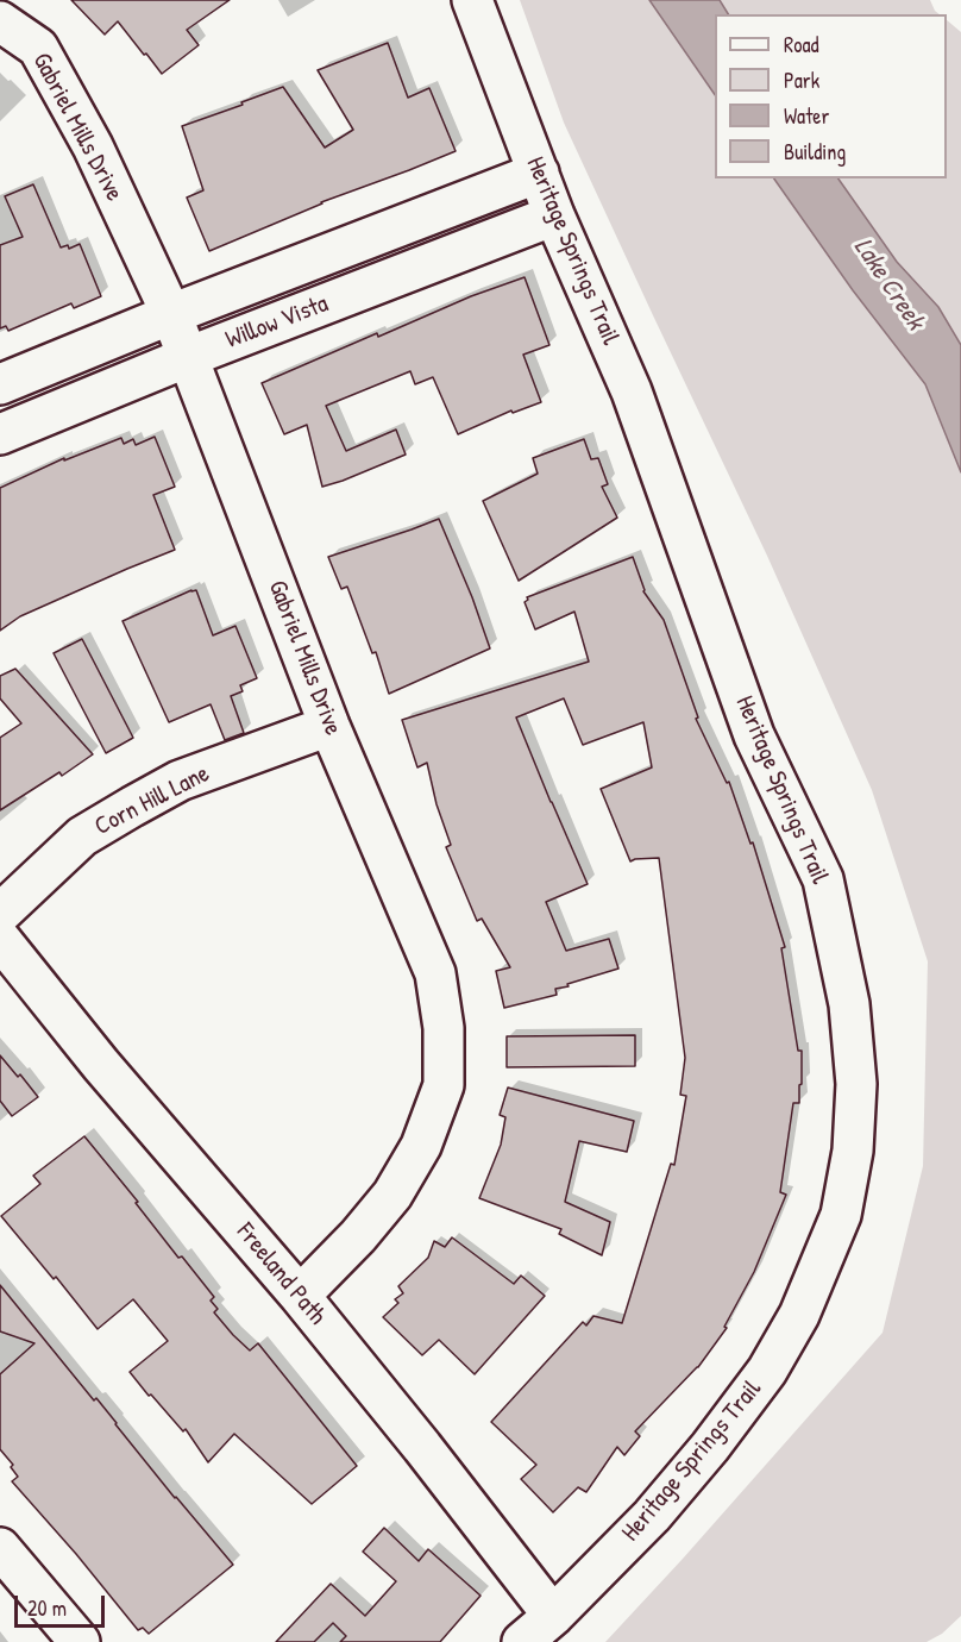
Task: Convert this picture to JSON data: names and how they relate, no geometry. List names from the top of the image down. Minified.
{"streets":{"street":["Gabriel Mills Drive","Heritage Springs Trail","Willow Vista","Corn Hill Lane","Freeland Path"]},"crossings":[["Gabriel Mills Drive","Willow Vista"],["Gabriel Mills Drive","Corn Hill Lane"],["Gabriel Mills Drive","Freeland Path"],["Heritage Springs Trail","Willow Vista"],["Heritage Springs Trail","Freeland Path"]],"water":["Lake Creek"],"legend":["Road","Park","Water","Building"],"scale_bar":"20 m"}
